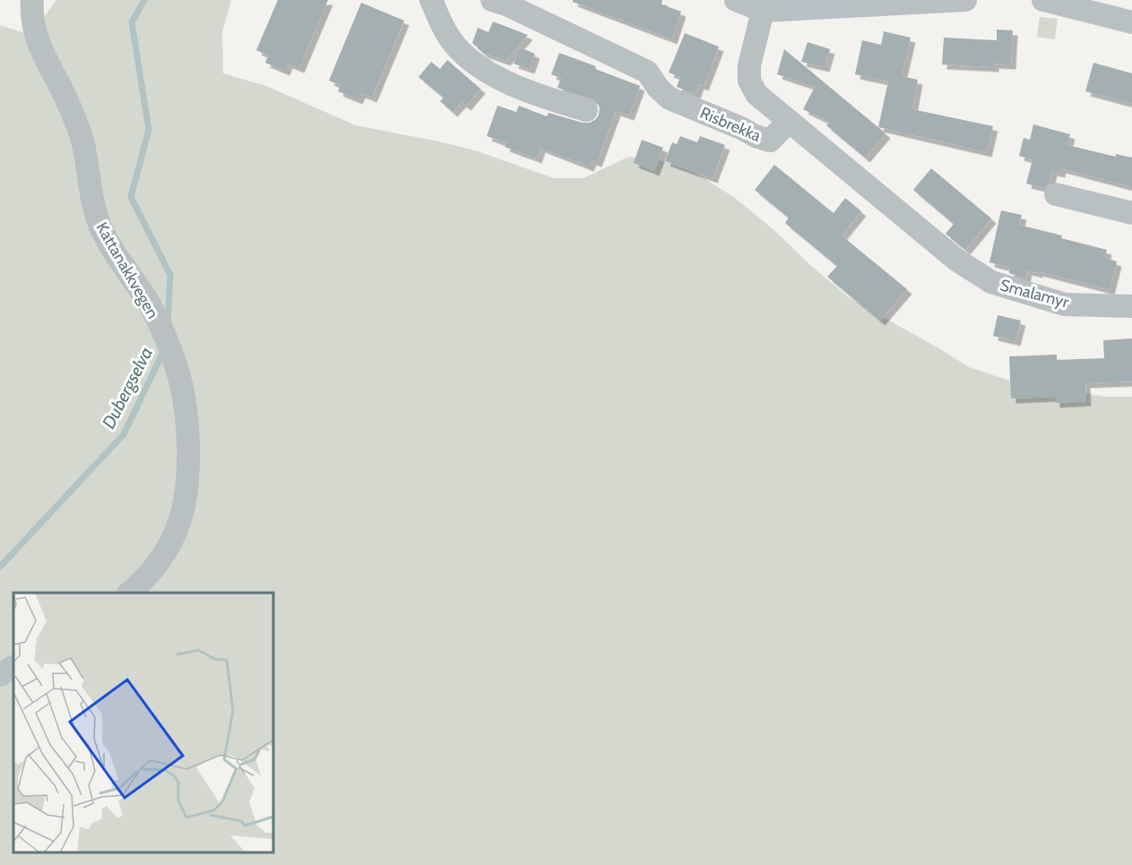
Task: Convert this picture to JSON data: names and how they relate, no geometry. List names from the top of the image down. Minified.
{"streets":{"street":["Risbrekka","Kattanakkvegen","Smalamyr"]},"crossings":[["Risbrekka","Smalamyr"]],"water":["Dubergselva"]}
